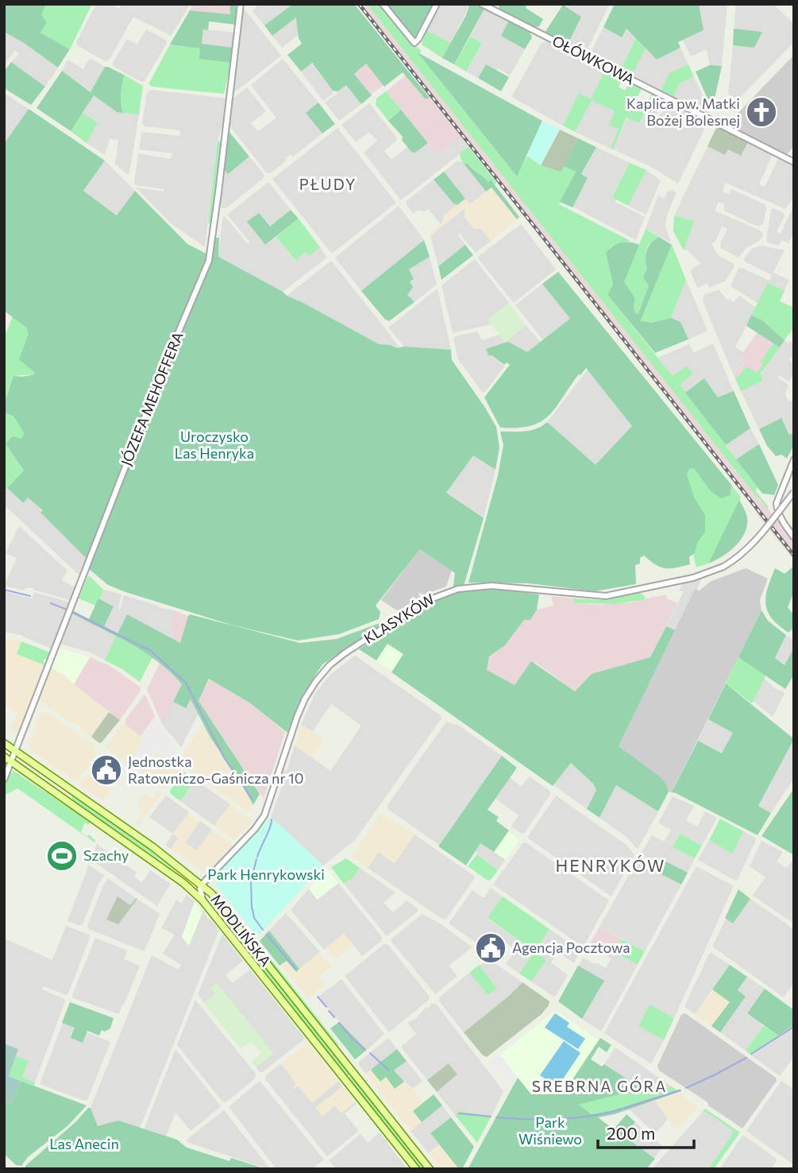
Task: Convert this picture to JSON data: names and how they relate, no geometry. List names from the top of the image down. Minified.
{"streets":{"main road":["MODLIŃSKA"],"street":["OŁÓWKOWA","JÓZEFA MEHOFFERA","KLASYKÓW"]},"crossings":[["JÓZEFA MEHOFFERA","MODLIŃSKA"],["KLASYKÓW","MODLIŃSKA"]],"districts":["PŁUDY","HENRYKÓW","SREBRNA GÓRA"],"parks":["Uroczysko Las Henryka","Park Henrykowski","Park Wiśniewo","Las Anecin"],"places":{"church":["Kaplica pw. Matki Bożej Bolesnej"],"public building":["Jednostka Ratowniczo-Gaśnicza nr 10","Agencja Pocztowa"],"sports":["Szachy"]},"scale_bar":"200 m"}
